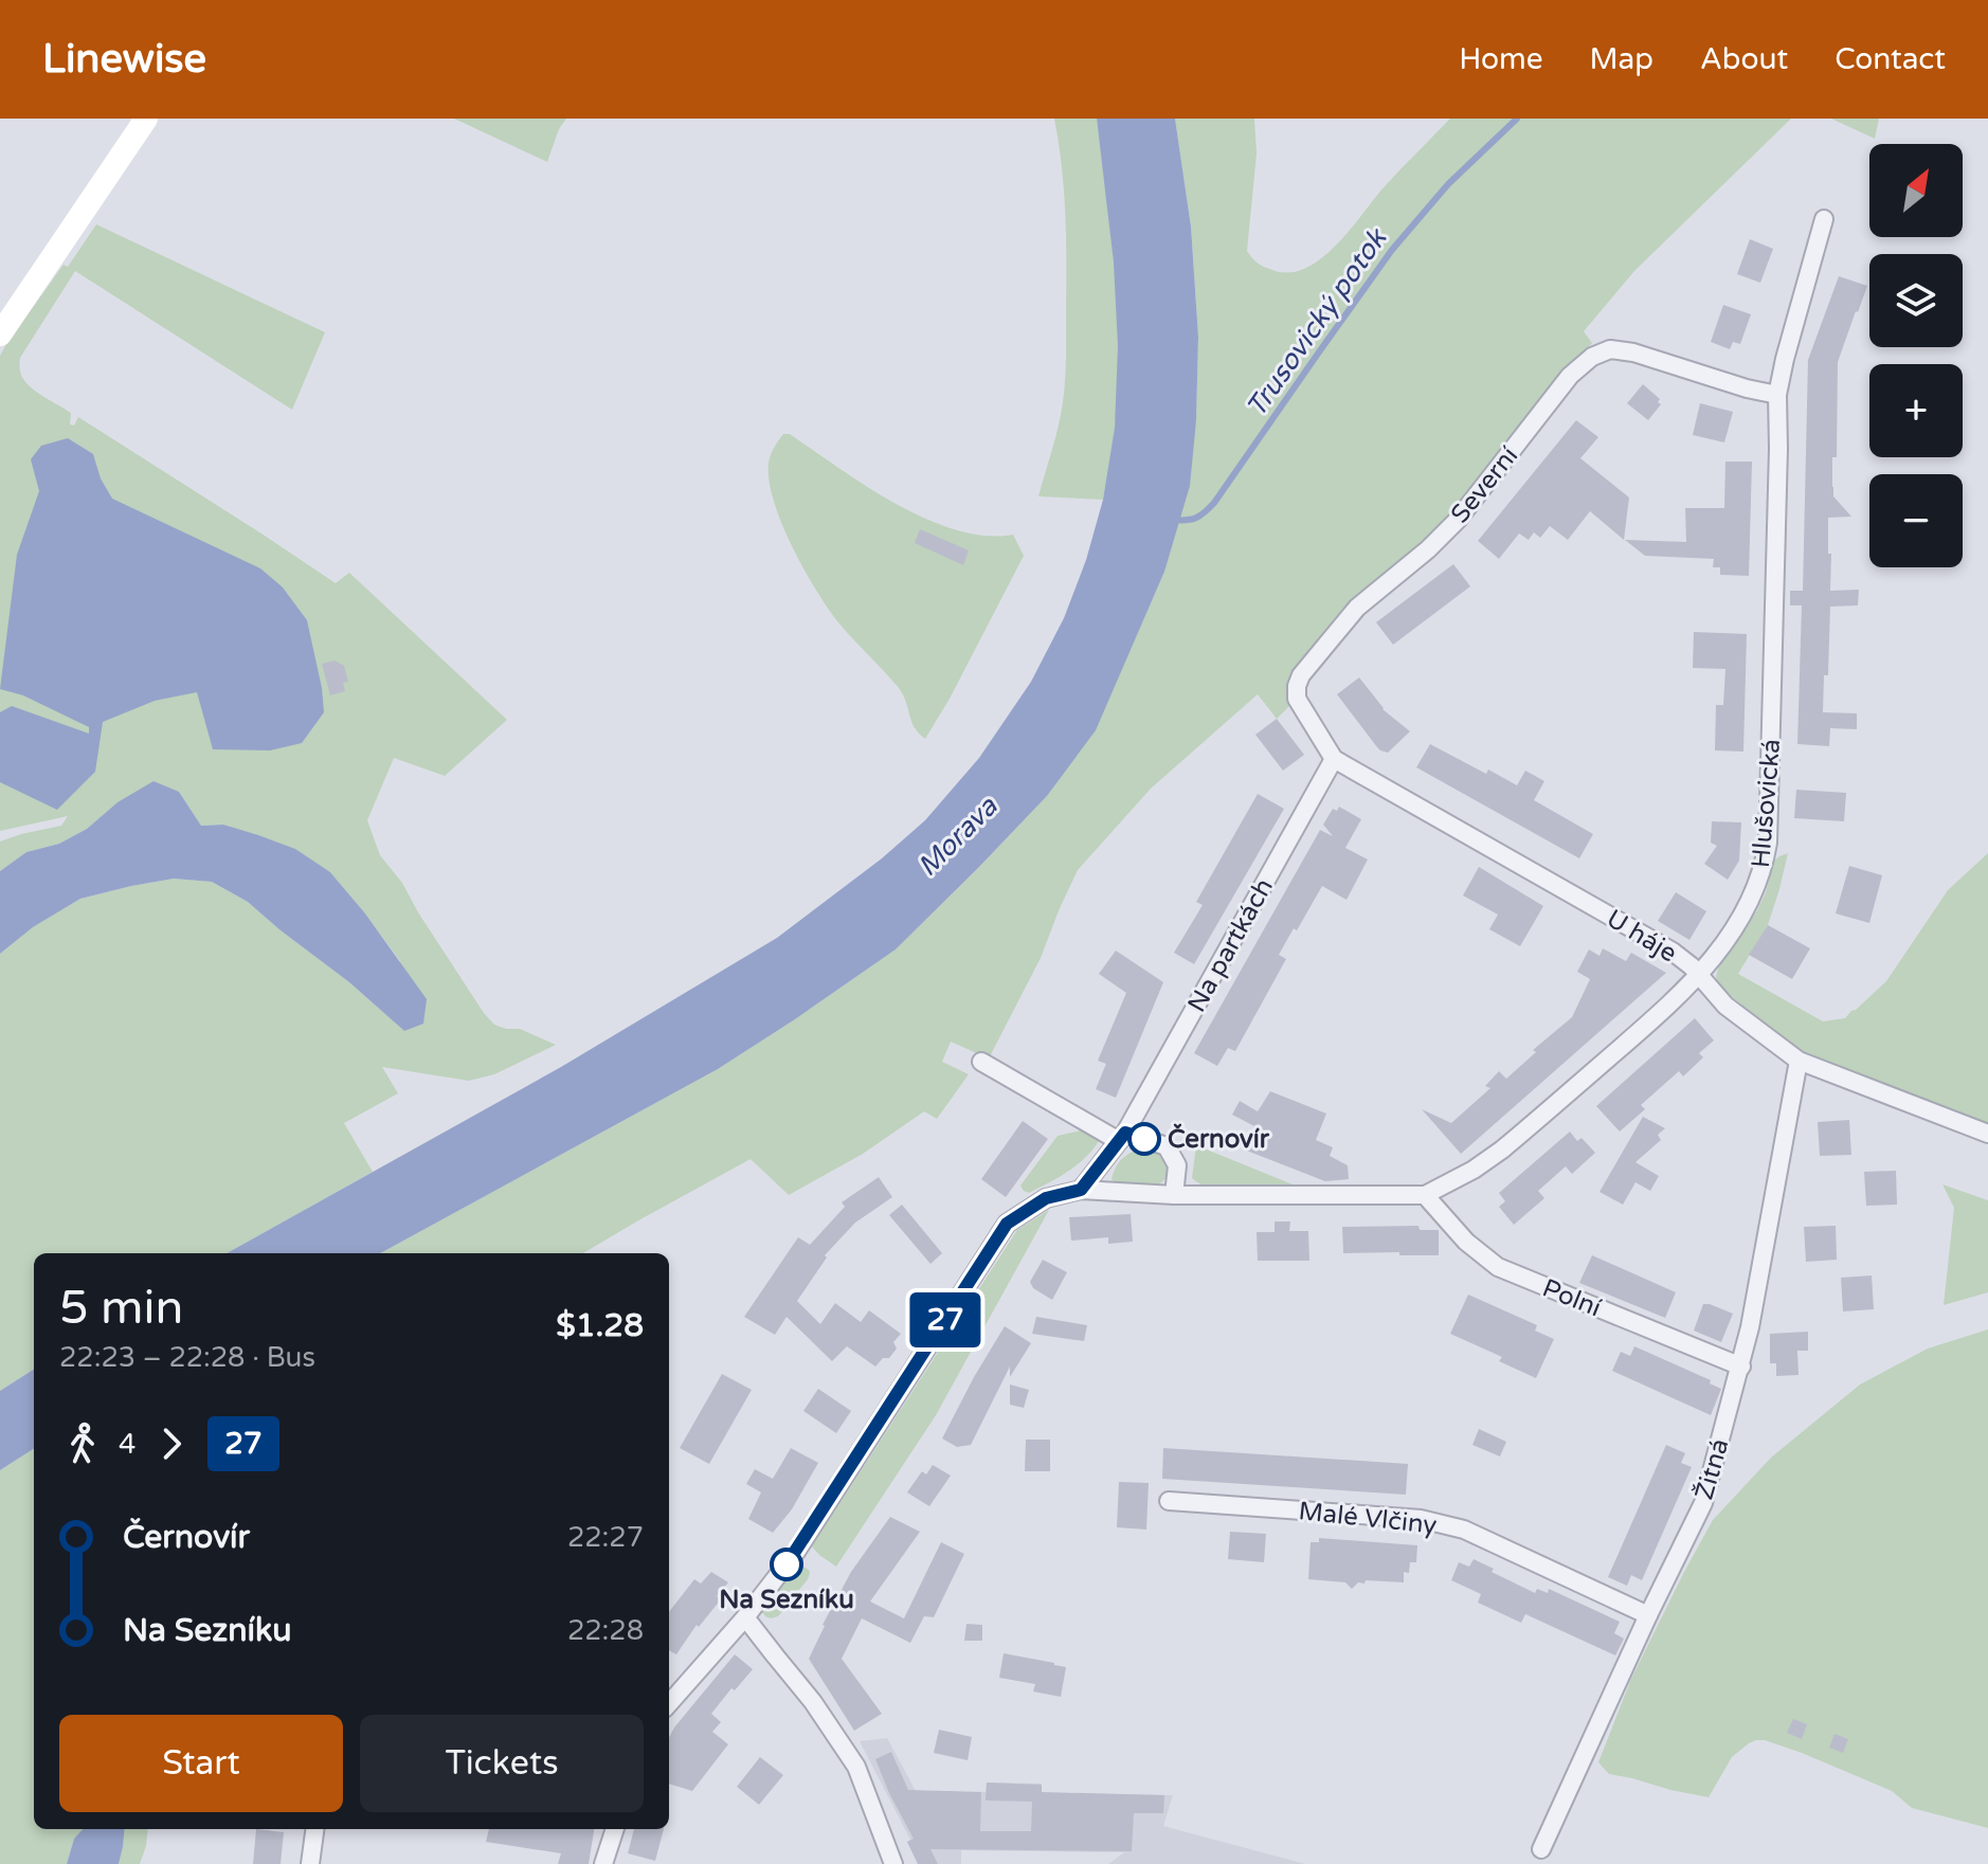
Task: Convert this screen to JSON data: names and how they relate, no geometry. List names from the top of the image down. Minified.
{"streets":{"street":["Severní","Hlušovická","U háje","Na partkách","Polní","Žitná","Malé Vlčiny"]},"crossings":[["Severní","Hlušovická"],["Severní","U háje"],["Severní","Na partkách"],["Hlušovická","U háje"],["Hlušovická","Na partkách"],["Hlušovická","Polní"],["U háje","Na partkách"],["U háje","Žitná"],["Polní","Žitná"],["Žitná","Malé Vlčiny"]],"water":["Trusovický potok","Morava"],"places":["Černovír","Na Sezníku"],"lines":["bus line 27"],"north":"top right","page":{"header":"Linewise","nav":["Home","Map","About","Contact"],"on_map":"27","map_buttons":["+","−"],"heading":["5 min","22:23 – 22:28 · Bus","$1.28"],"legs":["4","27"],"list":[{"name":"Černovír","value":"22:27"},{"name":"Na Sezníku","value":"22:28"}],"buttons":["Start","Tickets"]}}
